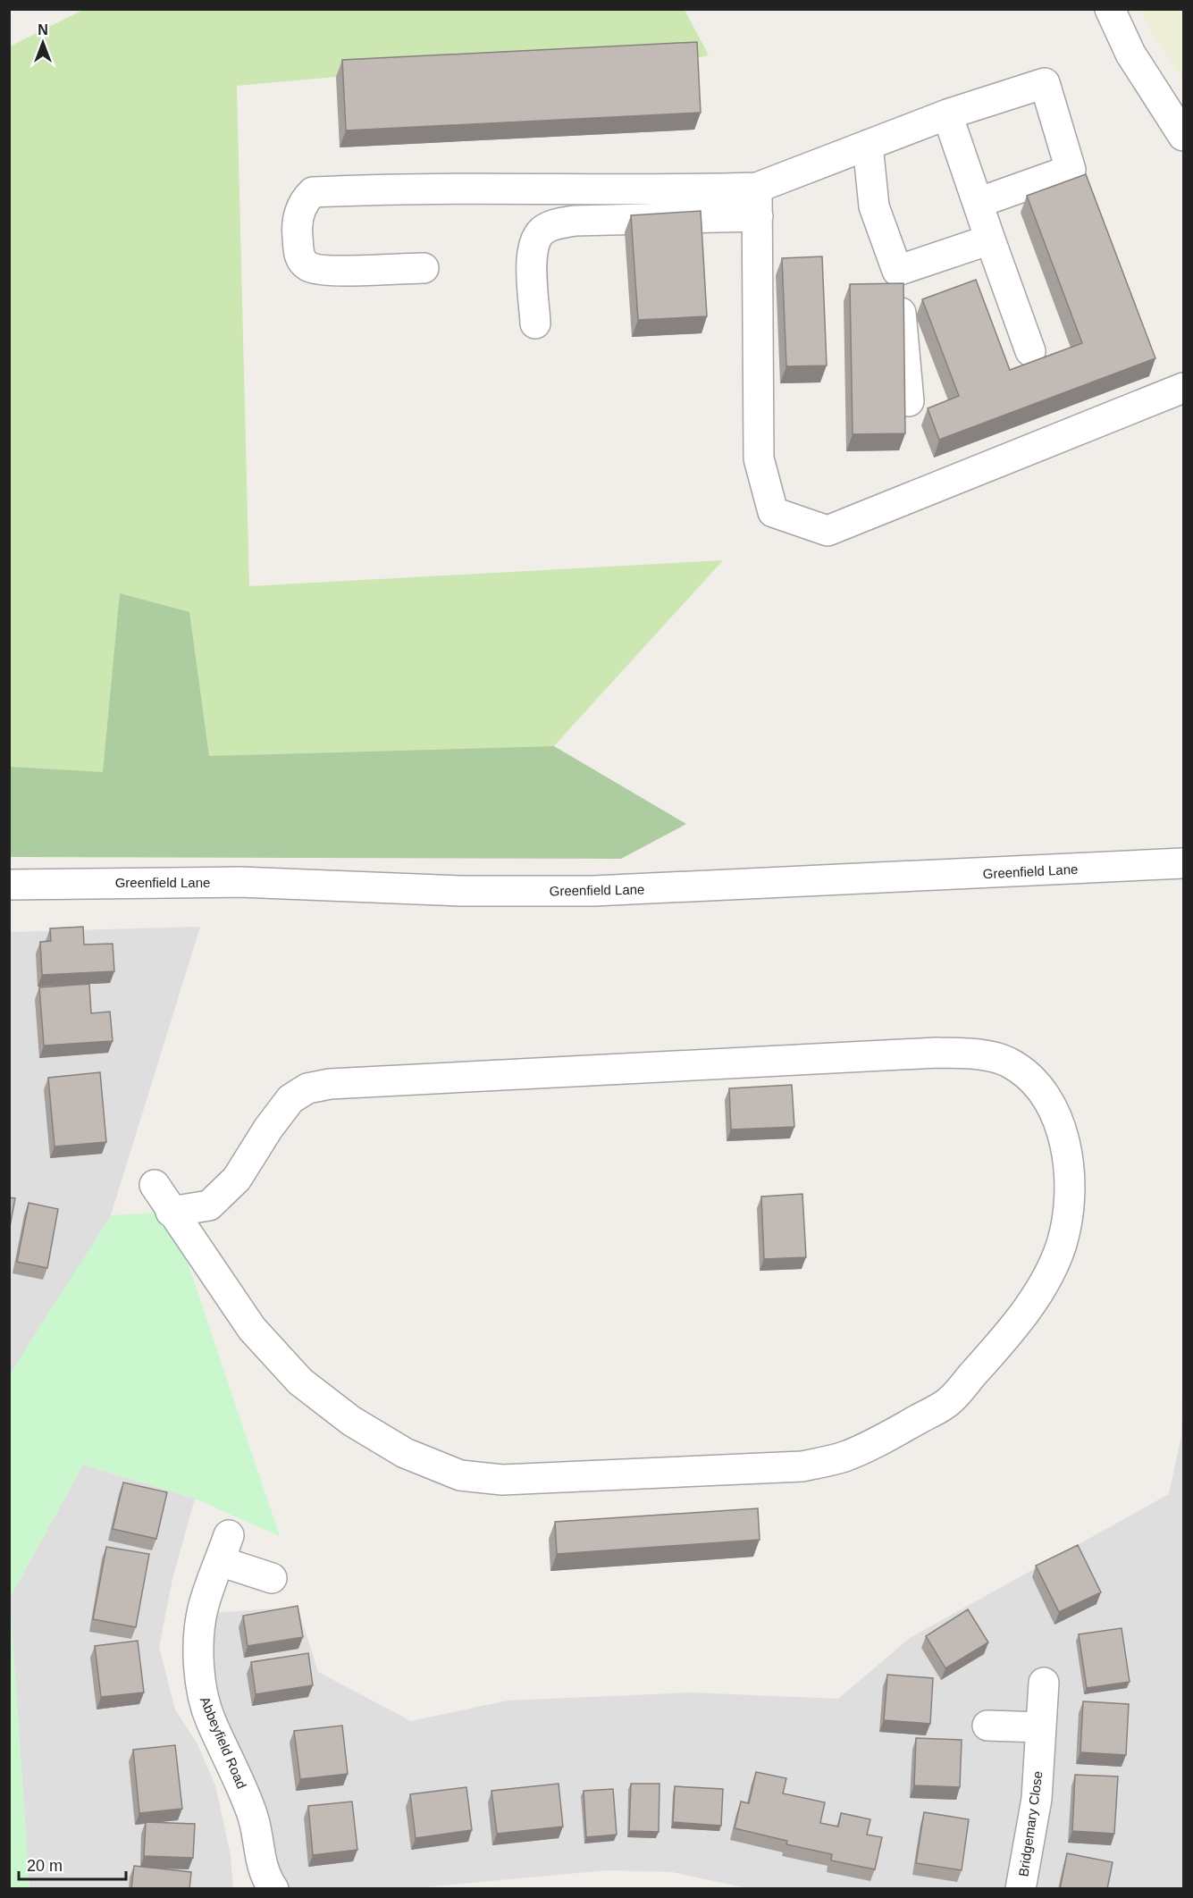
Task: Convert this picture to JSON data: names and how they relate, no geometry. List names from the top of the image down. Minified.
{"streets":{"street":["Greenfield Lane","Abbeyfield Road","Bridgemary Close"]},"scale_bar":"20 m","north":"top"}
